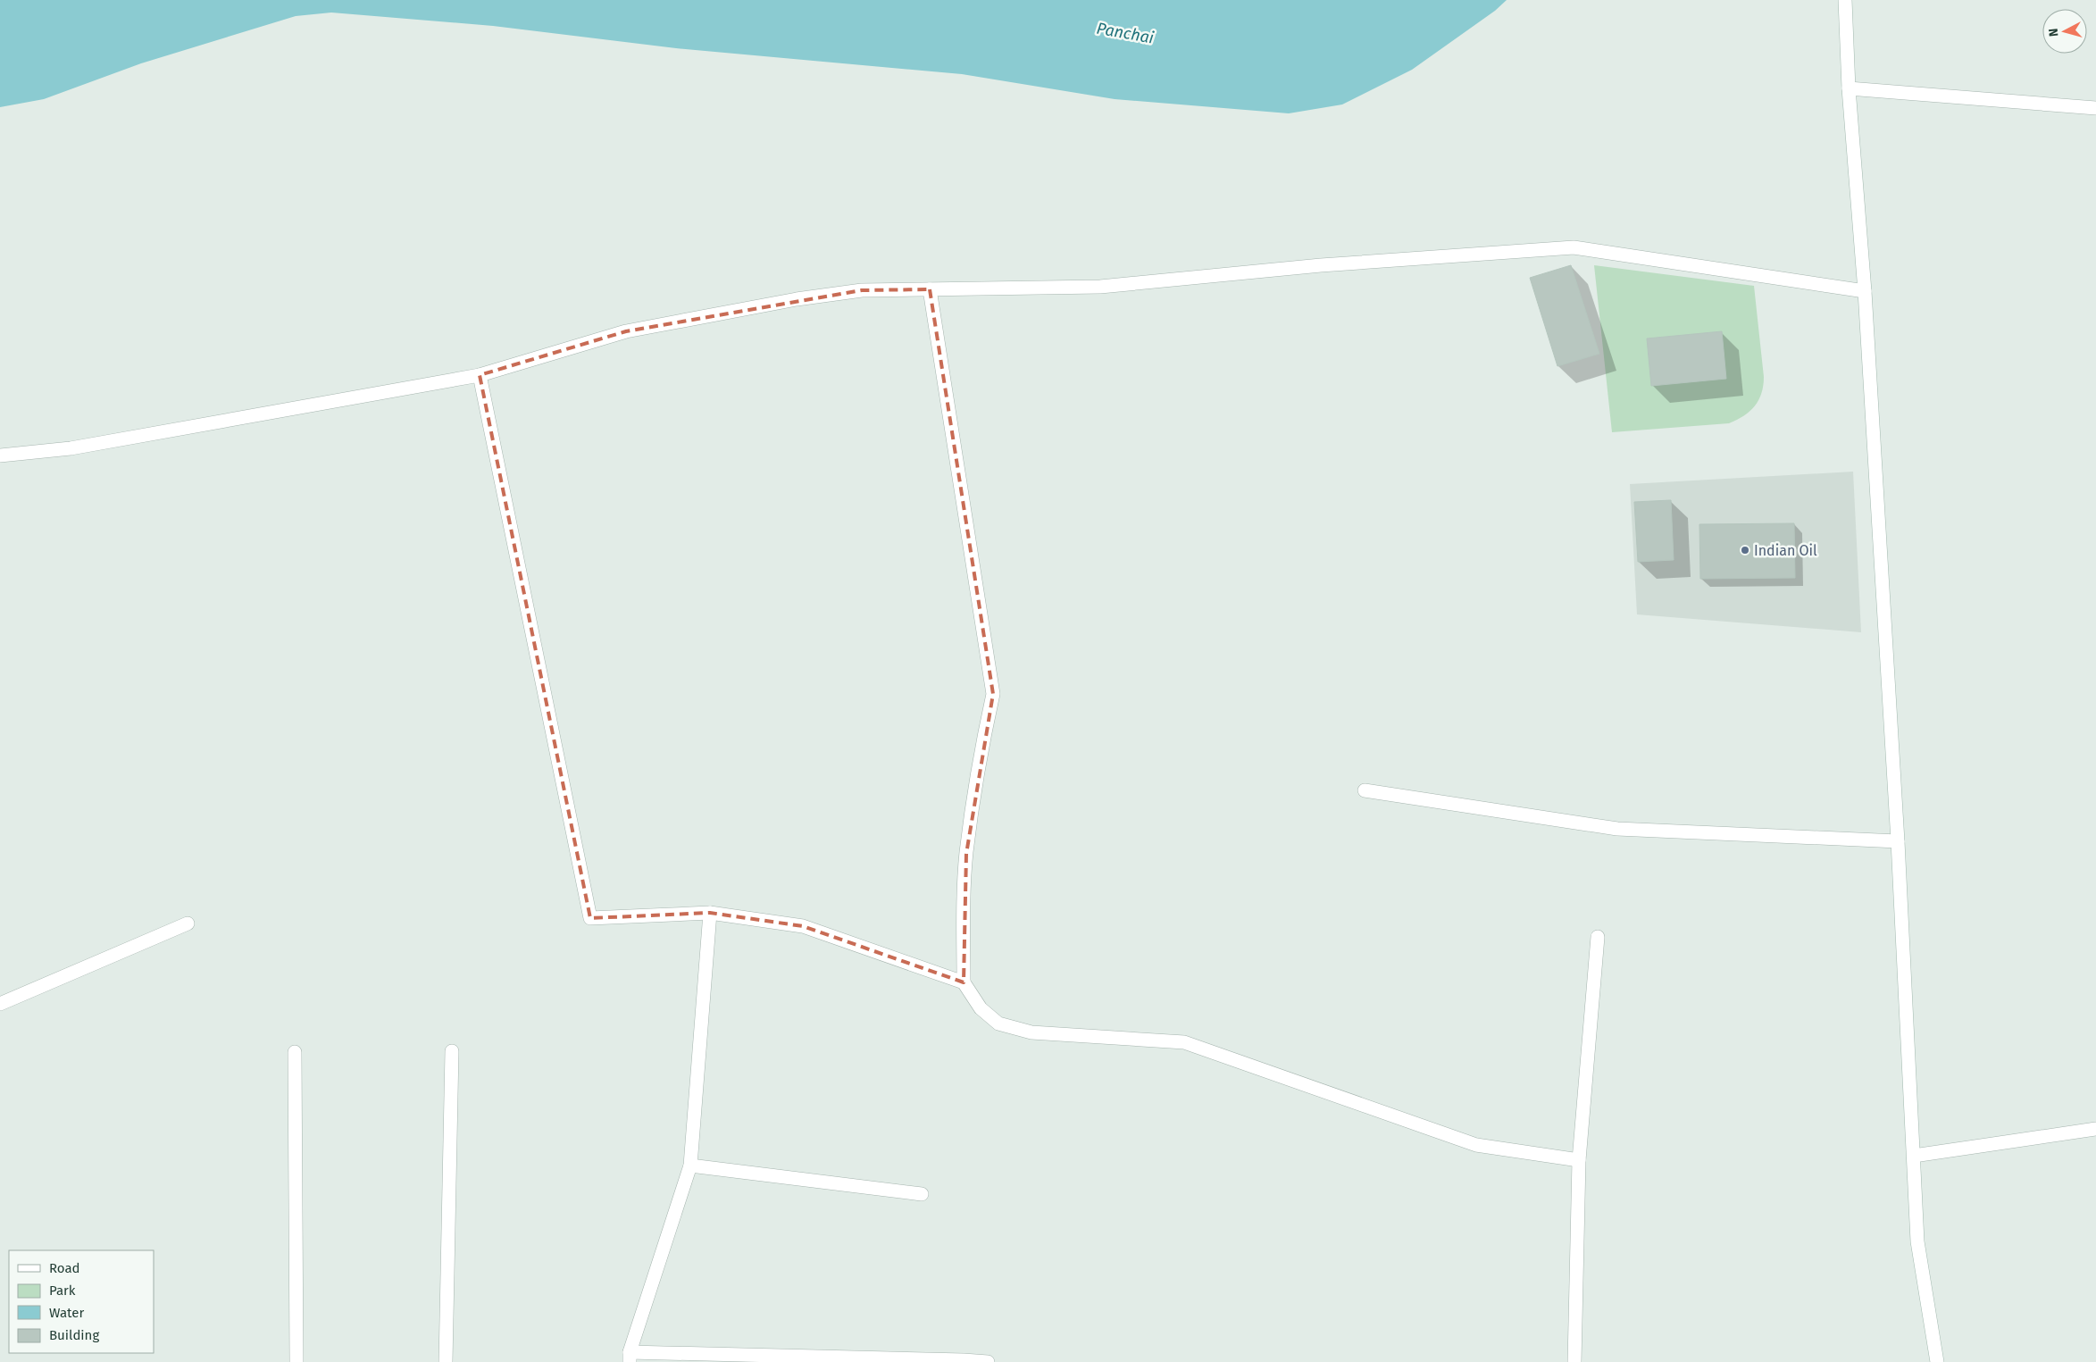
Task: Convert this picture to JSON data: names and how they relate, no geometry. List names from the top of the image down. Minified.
{"water":["Panchai"],"places":["Indian Oil"],"legend":["Road","Park","Water","Building"],"north":"left"}
